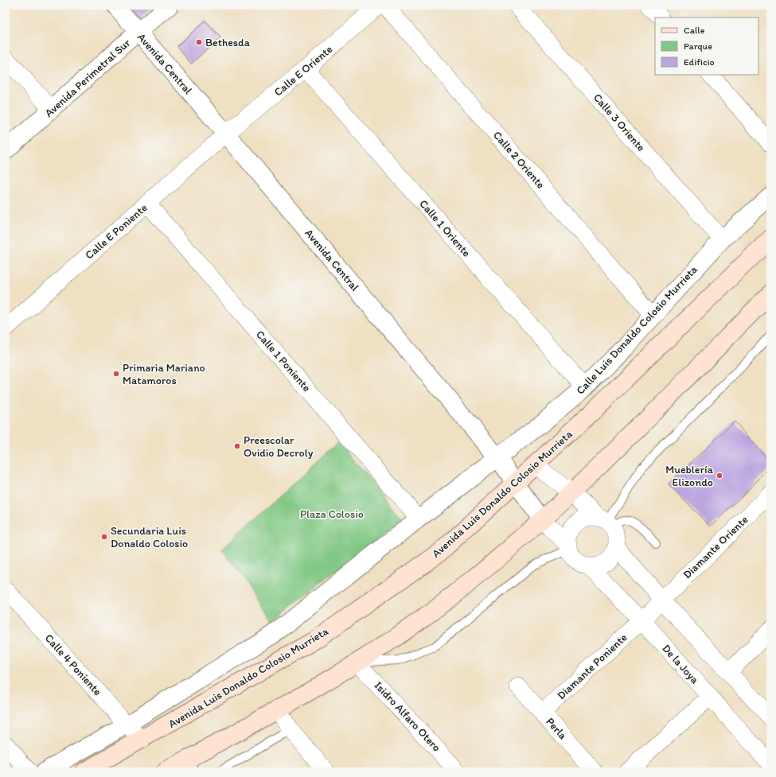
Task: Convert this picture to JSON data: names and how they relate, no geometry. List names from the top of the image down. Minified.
{"streets":{"main road":["Avenida Luis Donaldo Colosio Murrieta"],"street":["Avenida Central","Calle E Oriente","Avenida Perimetral Sur","Calle 3 Oriente","Calle 2 Oriente","Calle 1 Oriente","Calle E Poniente","Calle Luis Donaldo Colosio Murrieta","Calle 1 Poniente","Diamante Oriente","De la Joya","Calle 4 Poniente","Diamante Poniente","Isidro Alfaro Otero","Perla"]},"crossings":[["Avenida Central","Calle E Oriente"],["Avenida Central","Avenida Perimetral Sur"],["Avenida Central","Calle E Poniente"],["Avenida Central","Calle Luis Donaldo Colosio Murrieta"],["Avenida Central","Avenida Luis Donaldo Colosio Murrieta"],["Avenida Central","De la Joya"],["Calle E Oriente","Calle 1 Oriente"],["Calle E Oriente","Calle E Poniente"],["Calle 3 Oriente","Calle Luis Donaldo Colosio Murrieta"],["Calle 2 Oriente","Calle Luis Donaldo Colosio Murrieta"],["Calle 1 Oriente","Calle Luis Donaldo Colosio Murrieta"],["Calle E Poniente","Calle 1 Poniente"],["Calle Luis Donaldo Colosio Murrieta","Calle 1 Poniente"],["Calle Luis Donaldo Colosio Murrieta","Calle 4 Poniente"],["Avenida Luis Donaldo Colosio Murrieta","Calle 4 Poniente"],["Diamante Oriente","De la Joya"],["Diamante Oriente","Diamante Poniente"],["De la Joya","Diamante Poniente"],["Diamante Poniente","Perla"]],"parks":["Plaza Colosio"],"places":["Bethesda","Primaria Mariano Matamoros","Preescolar Ovidio Decroly","Mueblería Elizondo","Secundaria Luis Donaldo Colosio"],"legend":["Calle","Parque","Edificio"]}
